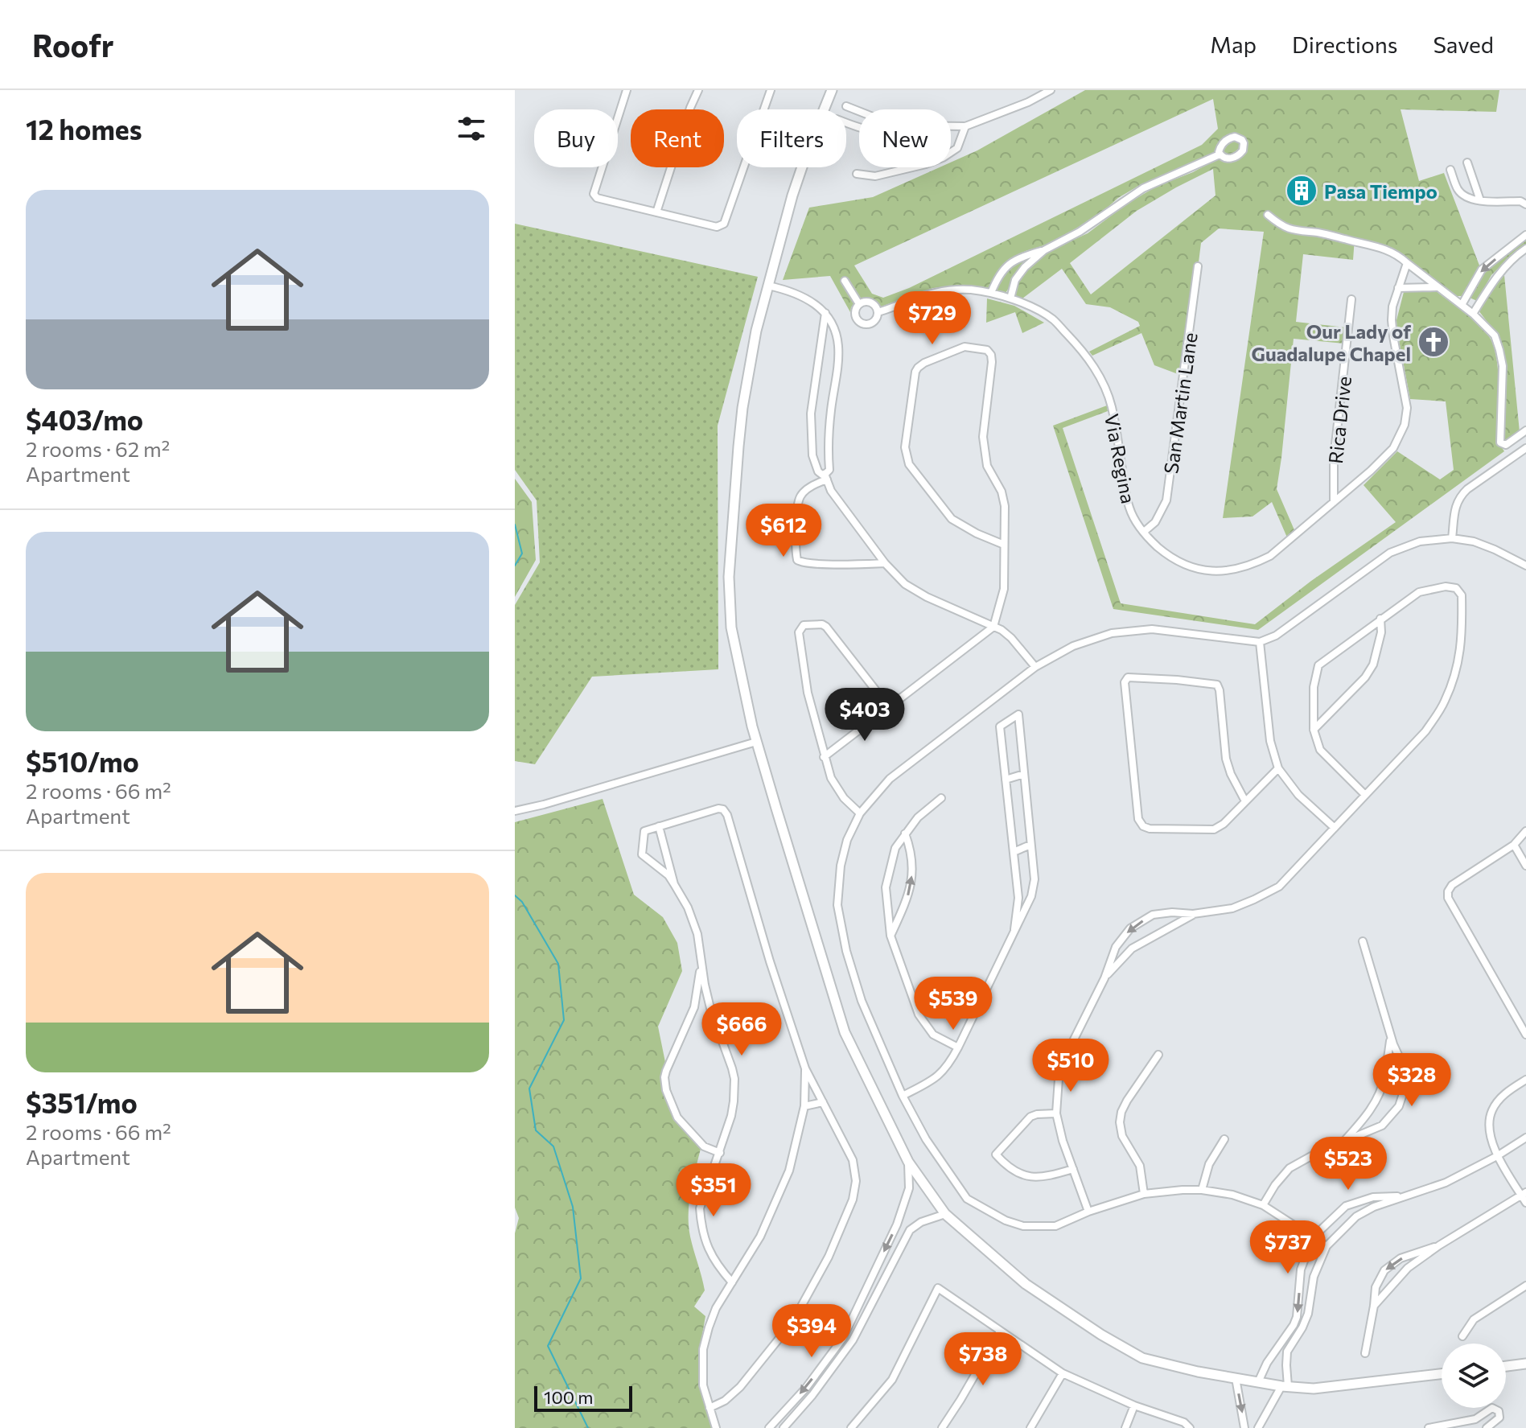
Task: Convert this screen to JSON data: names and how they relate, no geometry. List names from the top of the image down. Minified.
{"streets":{"street":["San Martin Lane","Rica Drive","Via Regina"]},"crossings":[["San Martin Lane","Via Regina"],["Rica Drive","Via Regina"]],"places":{"building":["Pasa Tiempo"],"church":["Our Lady of Guadalupe Chapel"]},"scale_bar":"100 m","page":{"header":"Roofr","nav":["Map","Directions","Saved"],"heading":"12 homes","chip":["Buy","Rent","Filters","New"],"list":[{"name":"$403/mo","note":"2 rooms · 62 m² · Apartment"},{"name":"$510/mo","note":"2 rooms · 66 m² · Apartment"},{"name":"$351/mo","note":"2 rooms · 66 m² · Apartment"}],"price":["$729","$612","$403","$539","$666","$510","$328","$523","$351","$737","$394","$738"],"scale":"100 m"}}
